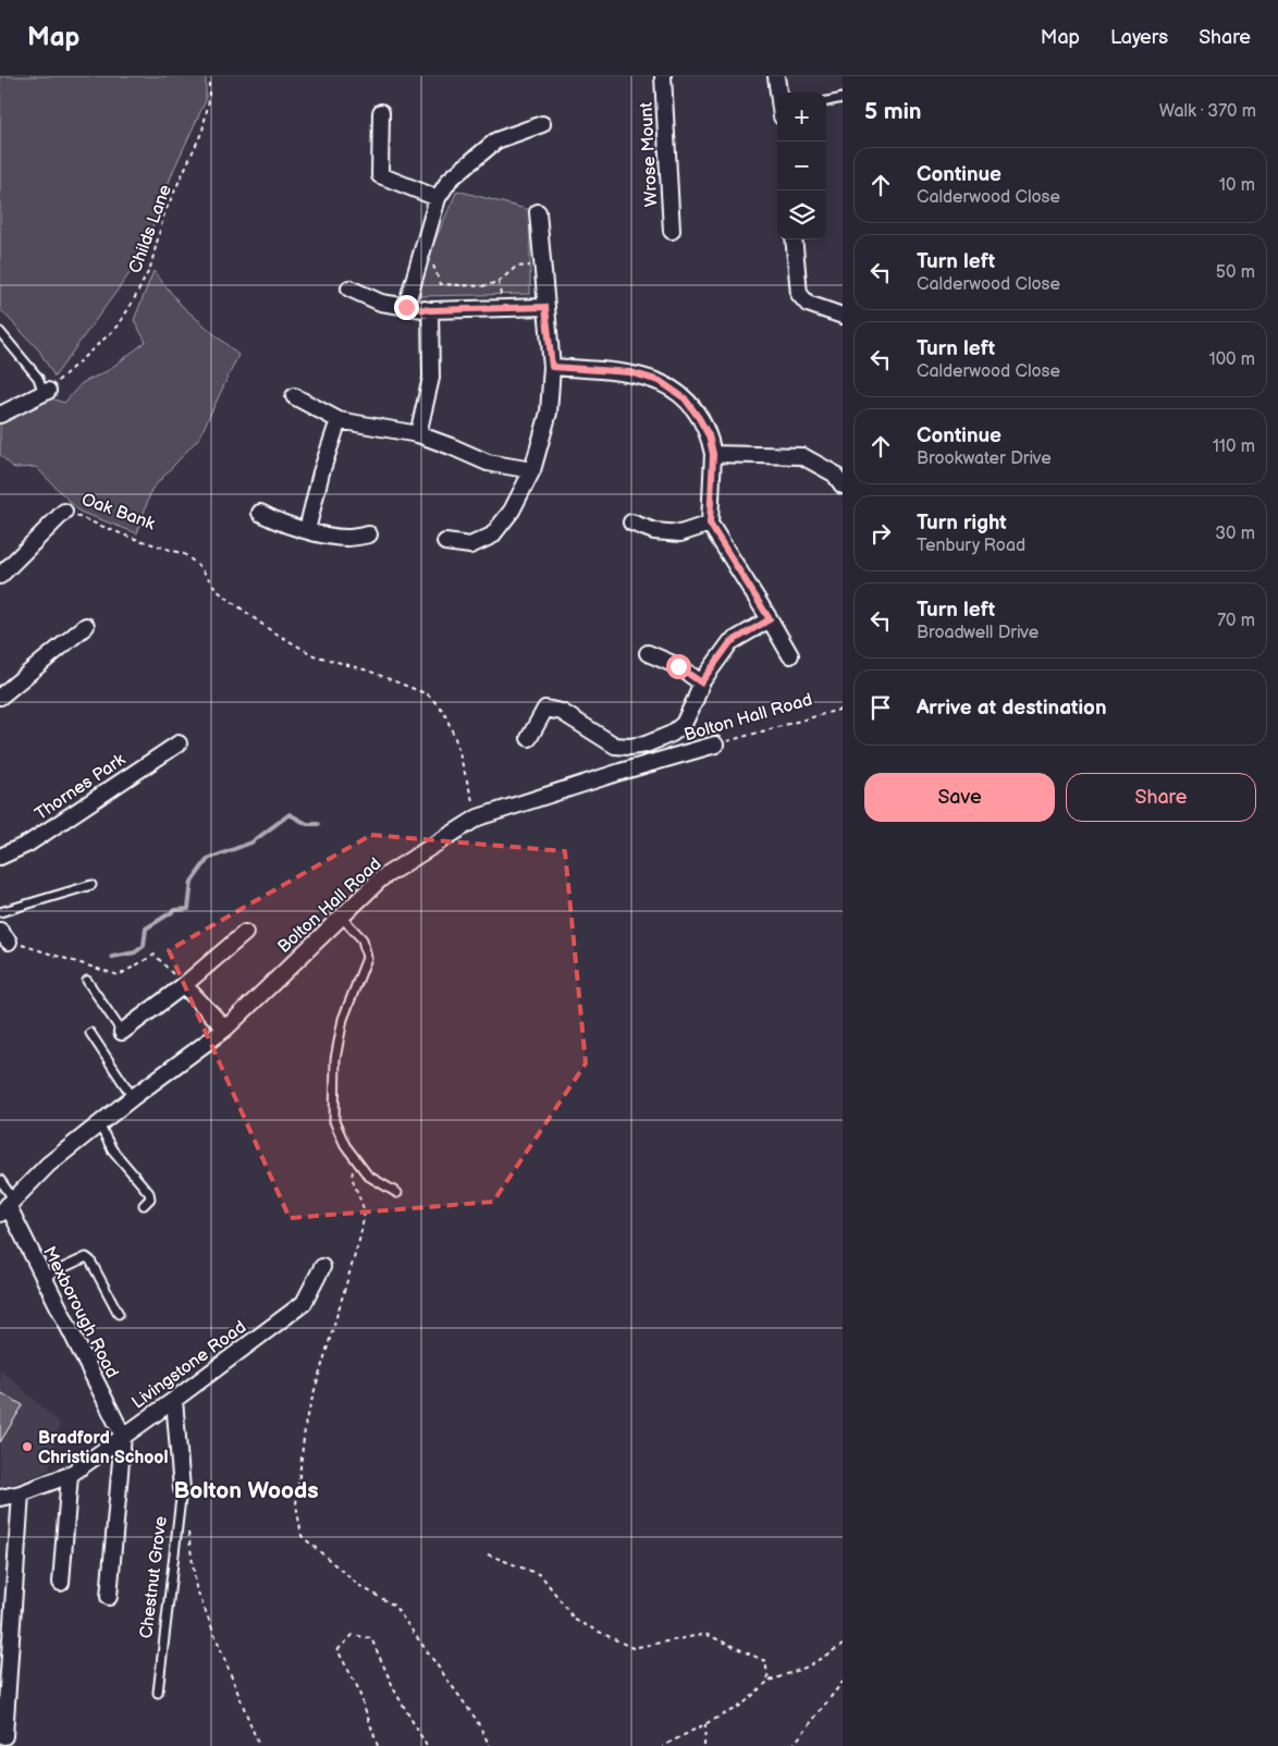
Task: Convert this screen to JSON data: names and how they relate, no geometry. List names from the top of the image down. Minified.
{"streets":{"street":["Wrose Mount","Oak Bank","Bolton Hall Road","Thornes Park","Mexborough Road","Livingstone Road","Chestnut Grove"],"path":["Childs Lane"]},"crossings":[["Oak Bank","Bolton Hall Road"],["Bolton Hall Road","Mexborough Road"],["Mexborough Road","Livingstone Road"],["Livingstone Road","Chestnut Grove"]],"districts":["Bolton Woods"],"places":["Bradford Christian School"],"page":{"header":"Map","nav":["Map","Layers","Share"],"heading":["5 min","Walk · 370 m"],"map_buttons":["+","−"],"list":[["Continue","Calderwood Close","10 m"],["Turn left","Calderwood Close","50 m"],["Turn left","Calderwood Close","100 m"],["Continue","Brookwater Drive","110 m"],["Turn right","Tenbury Road","30 m"],["Turn left","Broadwell Drive","70 m"],"Arrive at destination"],"buttons":["Save","Share"]}}
